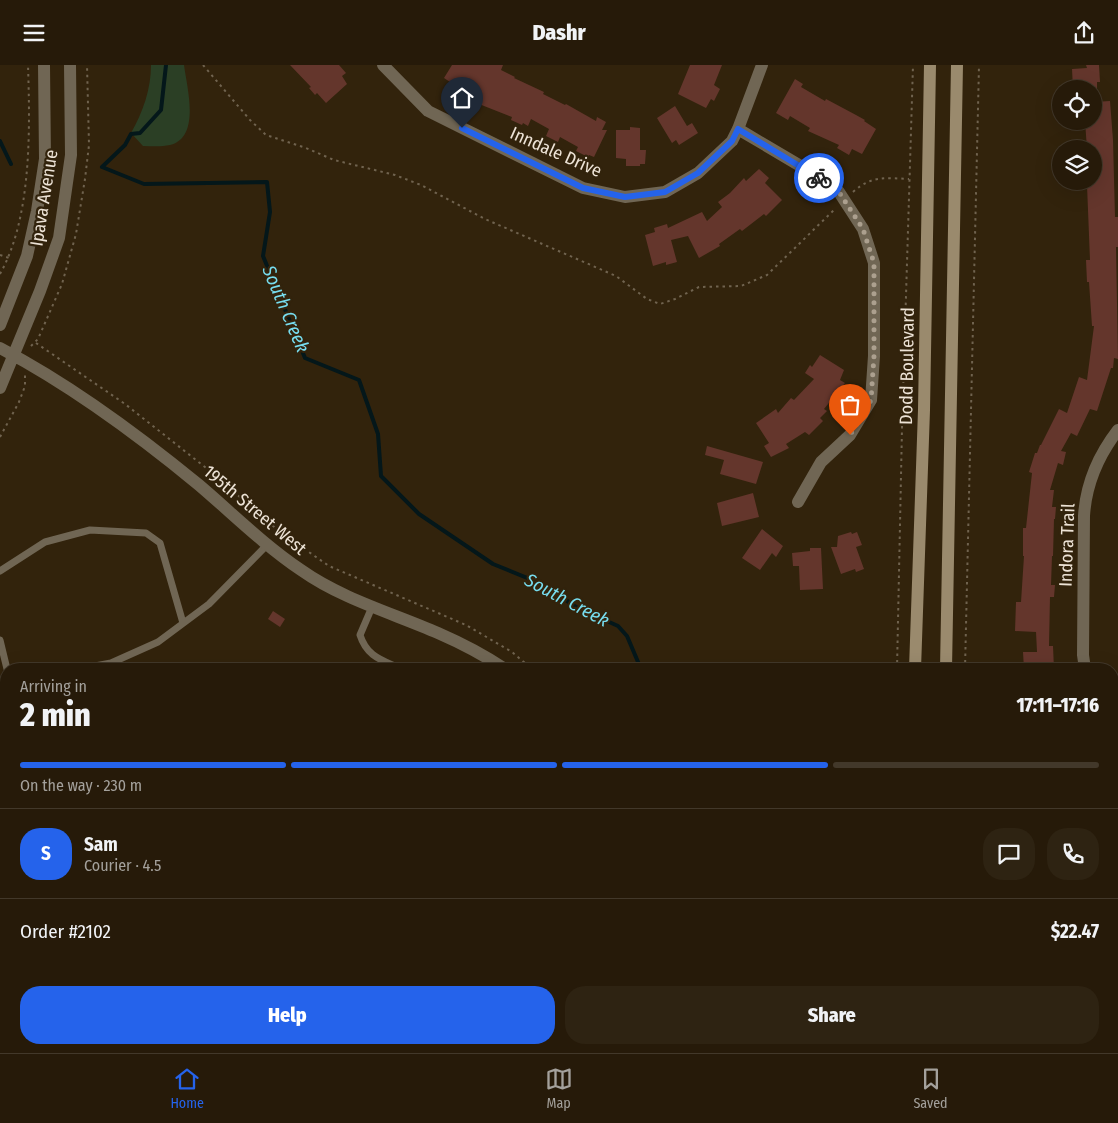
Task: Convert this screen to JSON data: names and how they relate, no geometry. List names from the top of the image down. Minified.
{"streets":{"main road":["Dodd Boulevard"],"street":["Inndale Drive","Ipava Avenue","195th Street West","Indora Trail"]},"crossings":[["Ipava Avenue","195th Street West"]],"water":["South Creek"],"page":{"header":"Dashr","heading":["2 min","Arriving in","17:11–17:16"],"panel":["Sam","Courier · 4.5","Order #2102","$22.47"],"bar":"On the way · 230 m","round":"S","buttons":["Help","Share"],"tabs":["Home","Map","Saved"]}}
